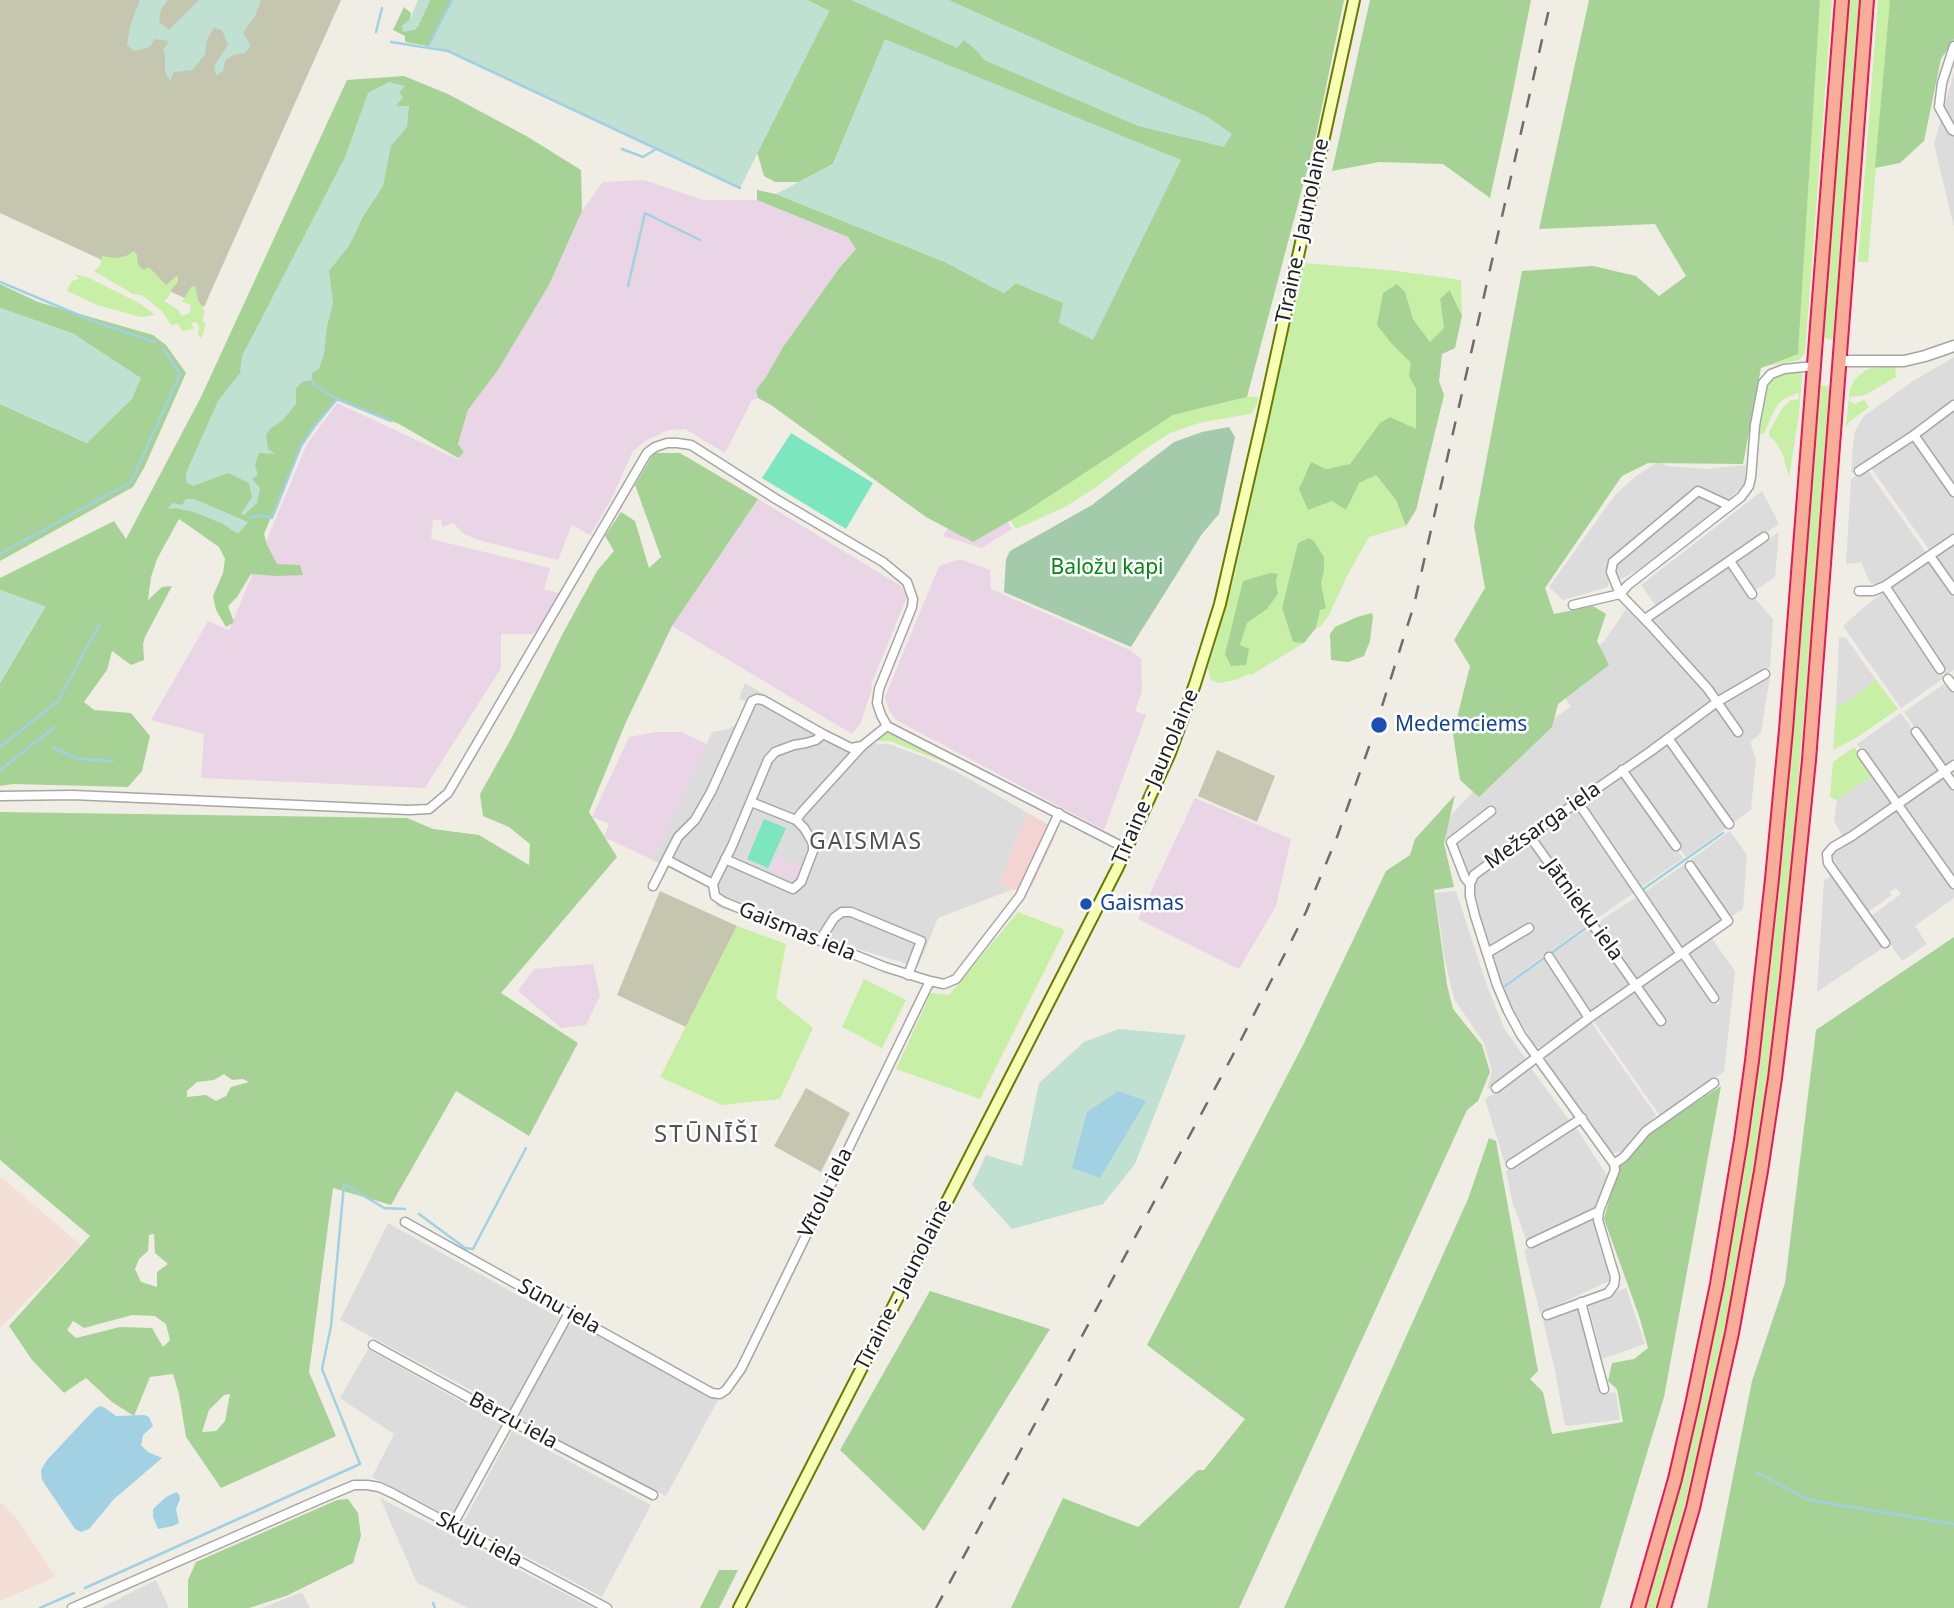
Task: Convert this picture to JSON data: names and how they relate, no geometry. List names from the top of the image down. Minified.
{"streets":{"main road":["Tīraine - Jaunolaine"],"street":["Mežsarga iela","Jātnieku iela","Gaismas iela","Vītolu iela","Sūnu iela","Bērzu iela","Skuju iela"]},"crossings":[["Mežsarga iela","Jātnieku iela"],["Gaismas iela","Vītolu iela"],["Vītolu iela","Sūnu iela"]],"districts":["GAISMAS","STŪNĪŠI"],"parks":["Baložu kapi"],"places":["Medemciems","Gaismas"]}
